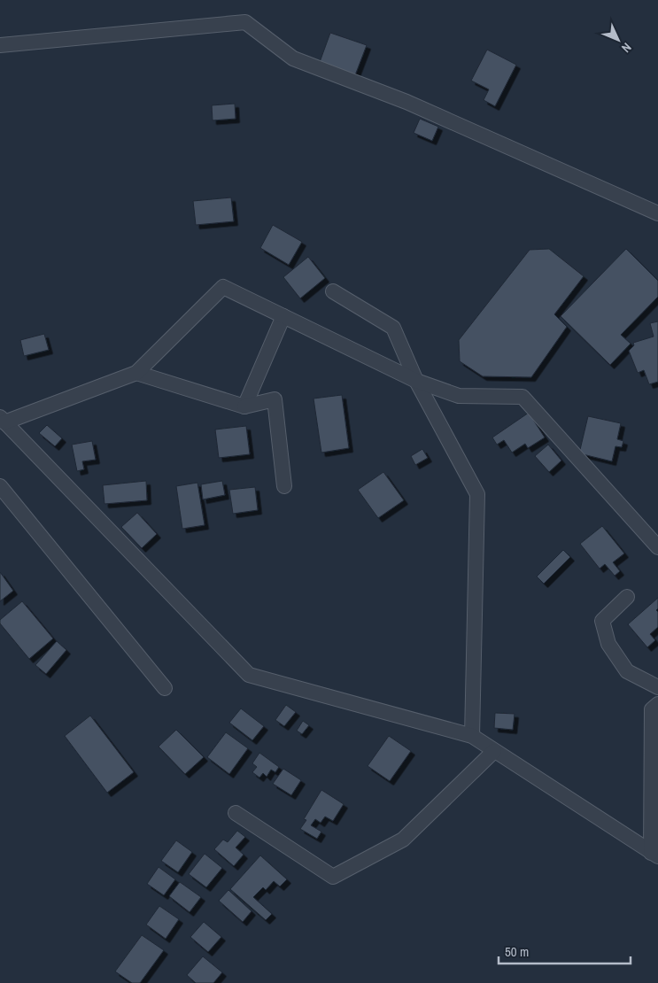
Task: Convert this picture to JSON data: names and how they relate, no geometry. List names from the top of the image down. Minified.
{"scale_bar":"50 m","north":"bottom right"}
